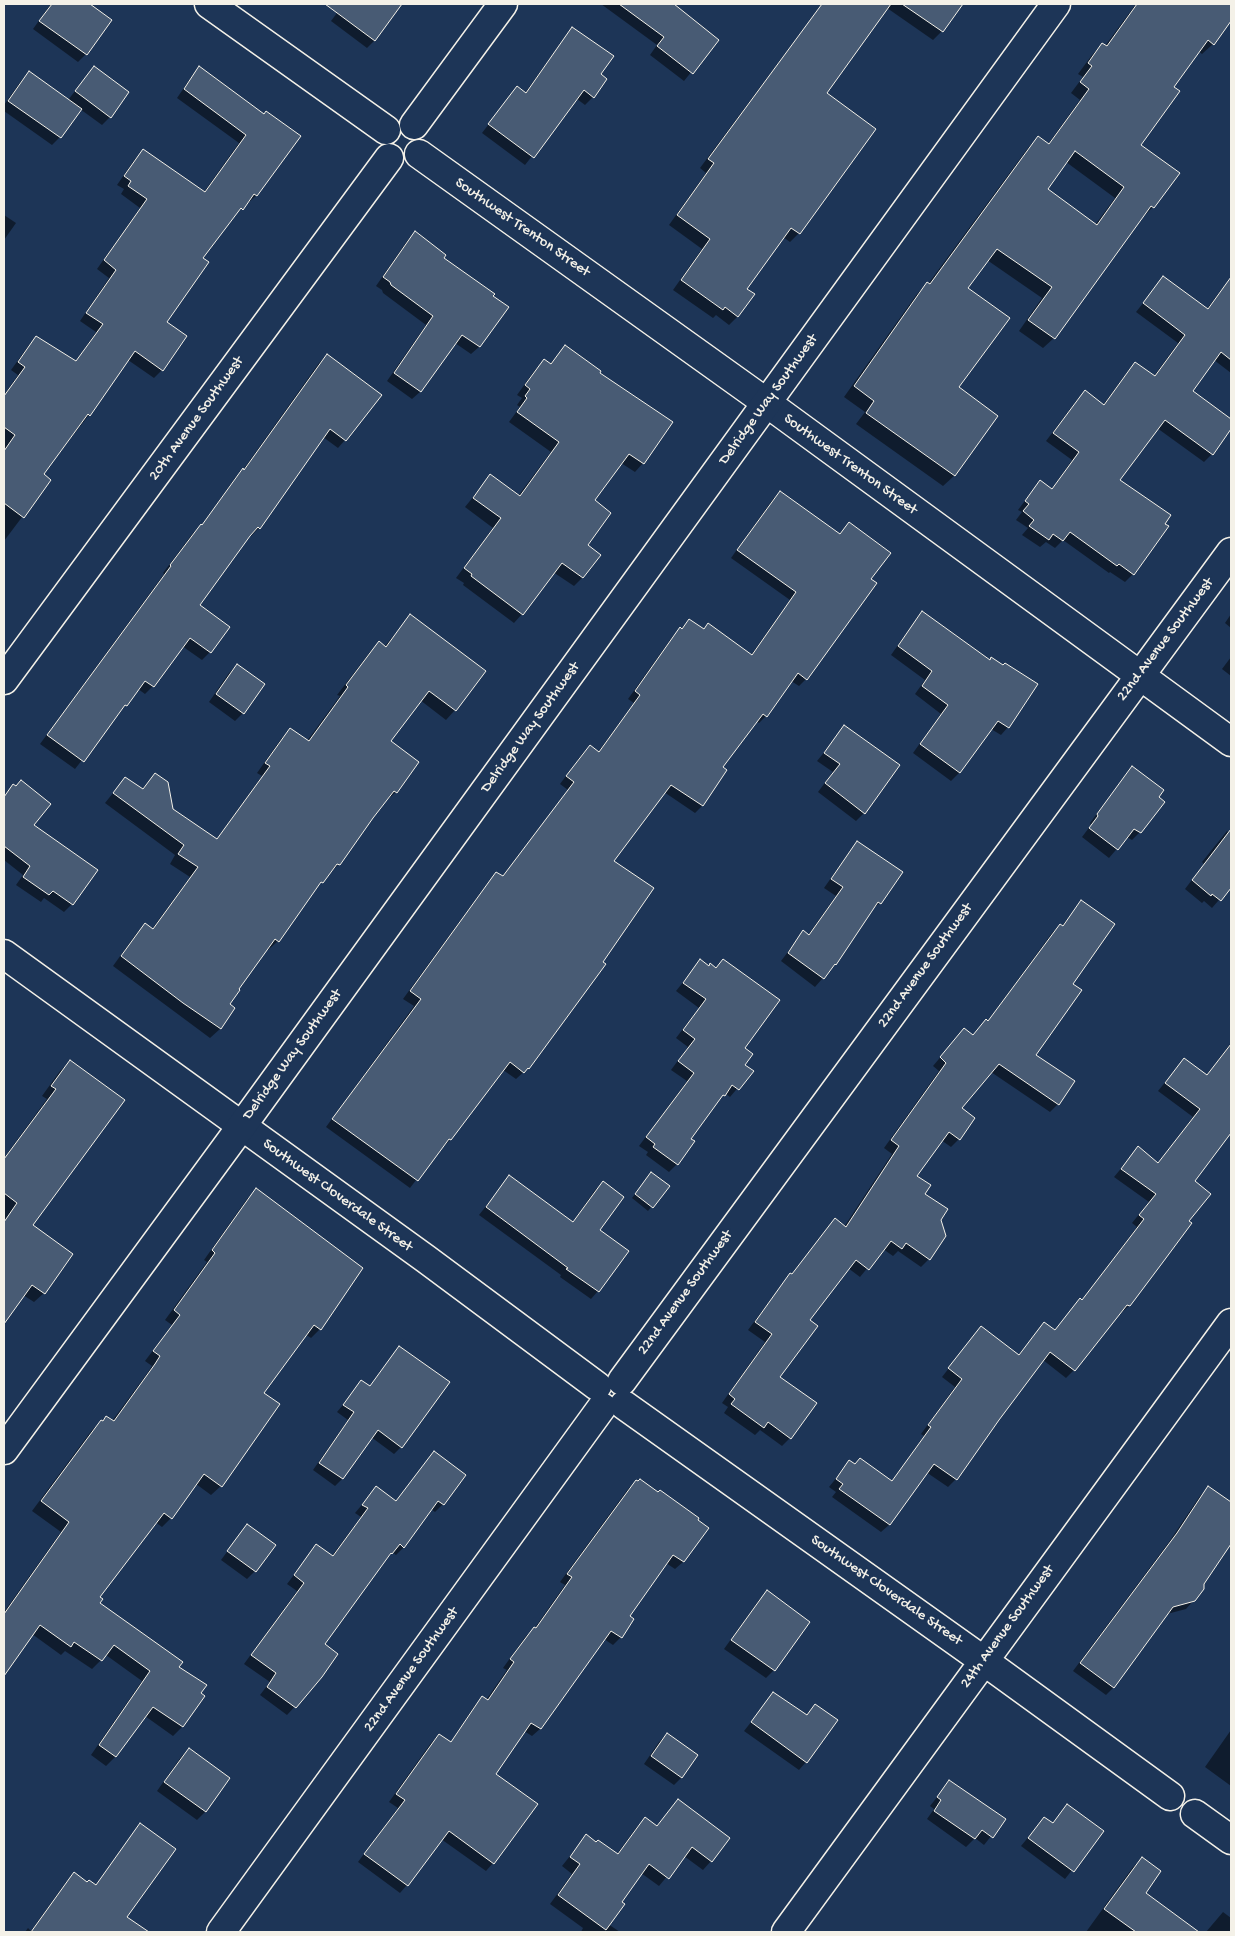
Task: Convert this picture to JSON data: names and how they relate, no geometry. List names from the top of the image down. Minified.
{"streets":{"street":["Southwest Trenton Street","Delridge Way Southwest","20th Avenue Southwest","22nd Avenue Southwest","Southwest Cloverdale Street","24th Avenue Southwest"]},"crossings":[["Southwest Trenton Street","Delridge Way Southwest"],["Southwest Trenton Street","20th Avenue Southwest"],["Southwest Trenton Street","22nd Avenue Southwest"],["Delridge Way Southwest","Southwest Cloverdale Street"],["22nd Avenue Southwest","Southwest Cloverdale Street"],["Southwest Cloverdale Street","24th Avenue Southwest"]]}
